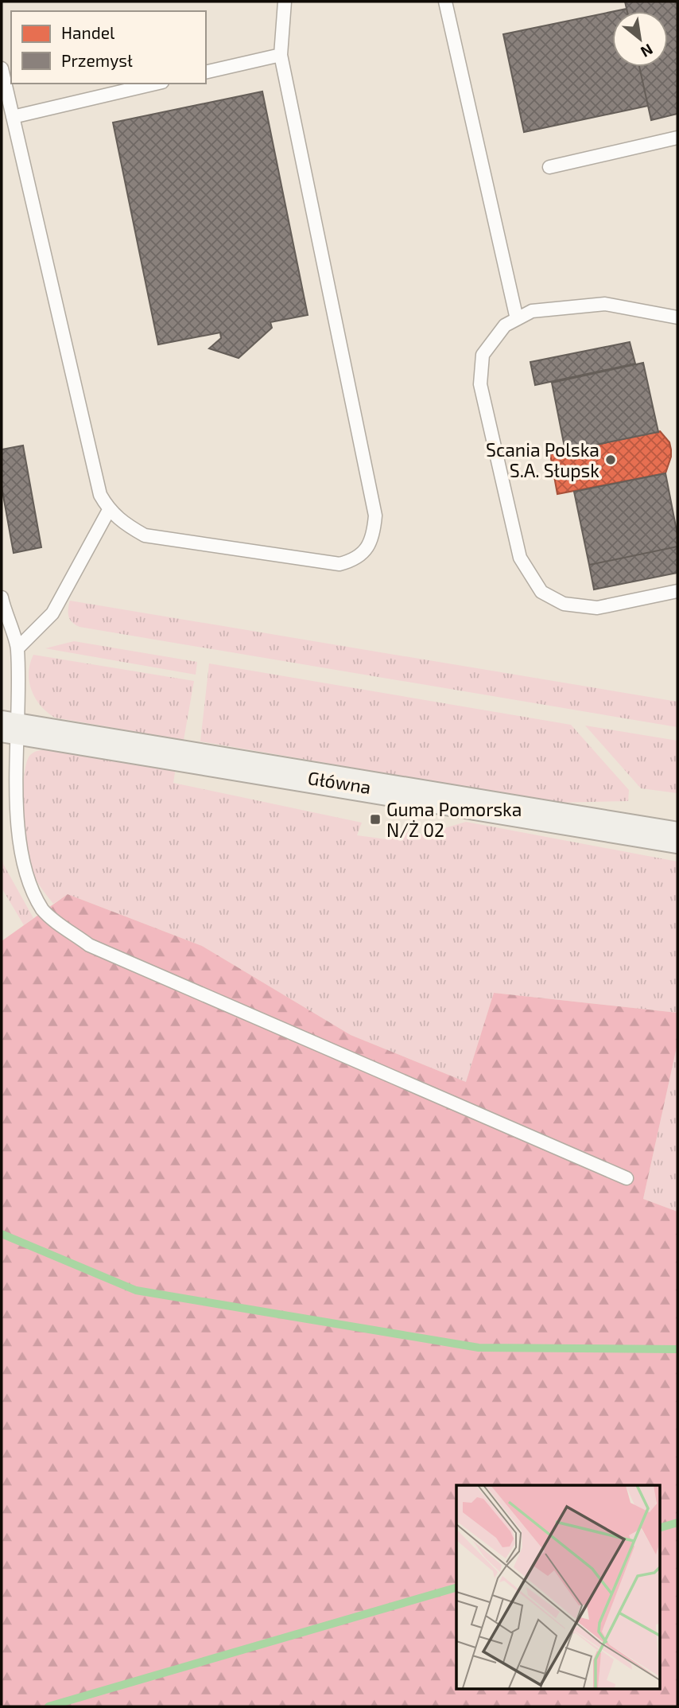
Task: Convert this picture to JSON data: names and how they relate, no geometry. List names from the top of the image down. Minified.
{"streets":{"main road":["Główna"]},"places":{"other":["Scania Polska S.A. Słupsk"],"transit":["Guma Pomorska N/Ż 02"]},"legend":["Handel","Przemysł"],"north":"bottom right"}
